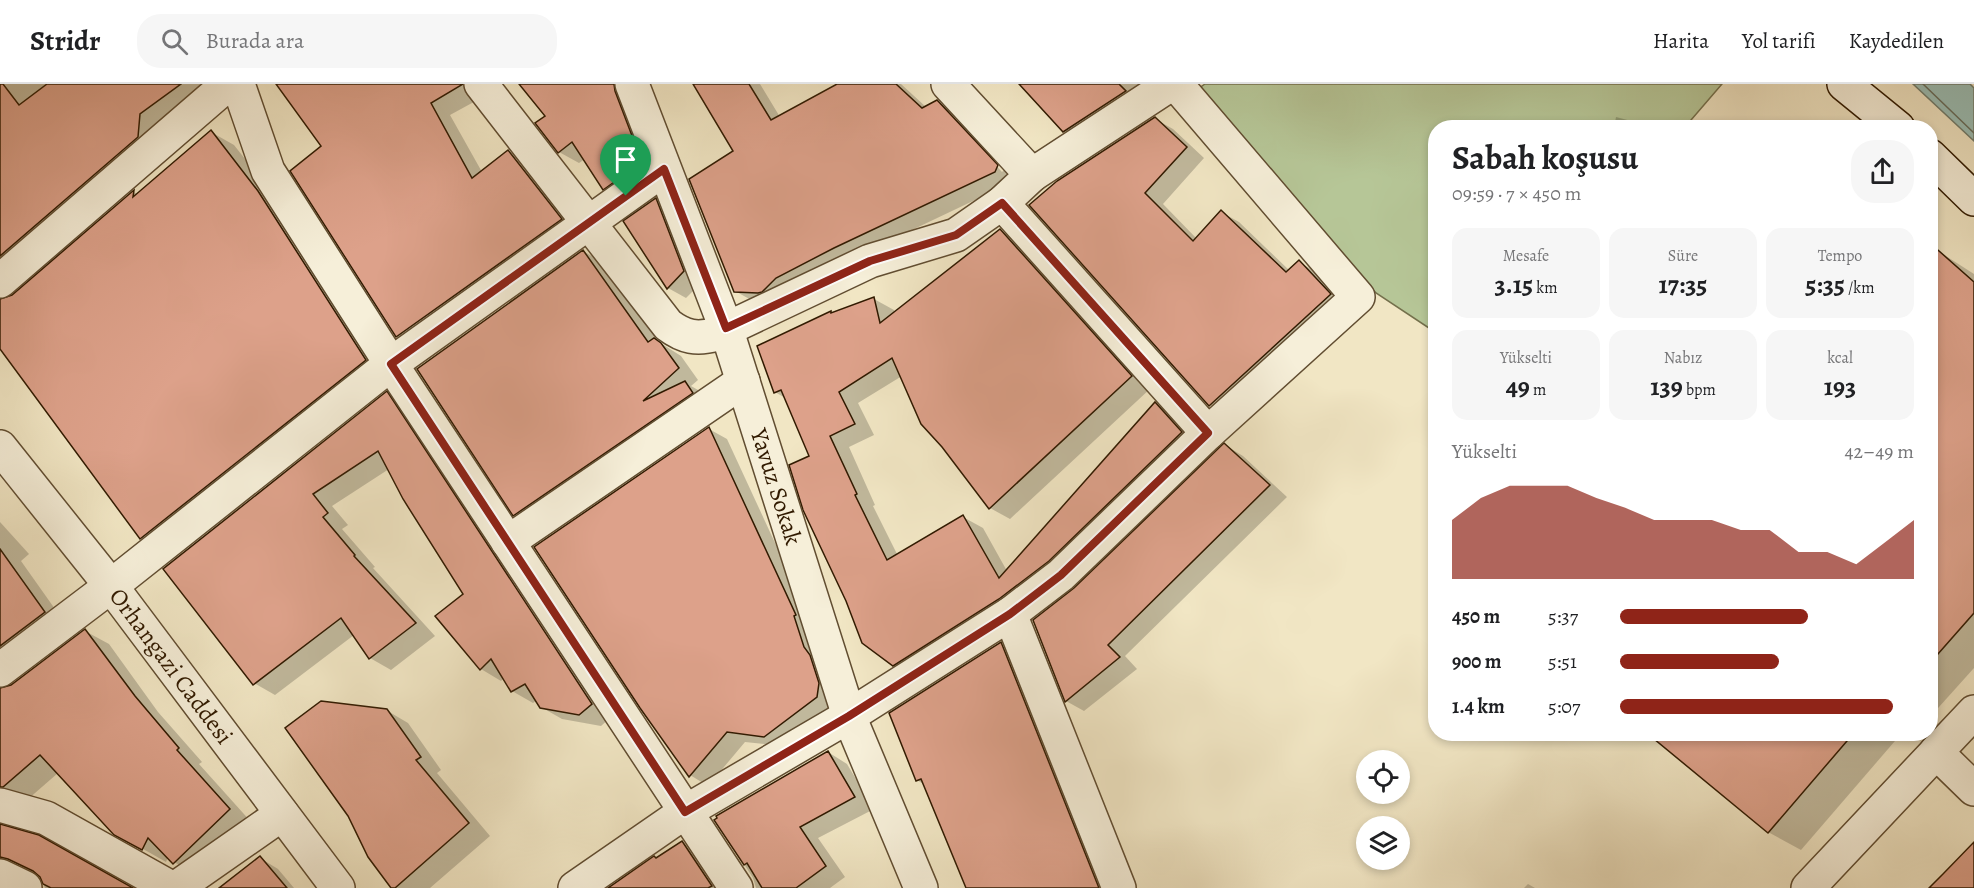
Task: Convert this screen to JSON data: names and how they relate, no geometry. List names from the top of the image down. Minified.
{"streets":{"street":["Yavuz Sokak","Orhangazi Caddesi"]},"page":{"header":"Stridr","search":"Burada ara","nav":["Harita","Yol tarifi","Kaydedilen"],"heading":["Sabah koşusu","09:59 · 7 × 450 m"],"stats":[["Mesafe","3.15 km"],["Süre","17:35"],["Tempo","5:35 /km"],["Yükselti","49 m"],["Nabız","139 bpm"],["kcal","193"]],"chart":["Yükselti","42–49 m"],"list":[{"name":"450 m","note":"5:37"},{"name":"900 m","note":"5:51"},{"name":"1.4 km","note":"5:07"}]}}
